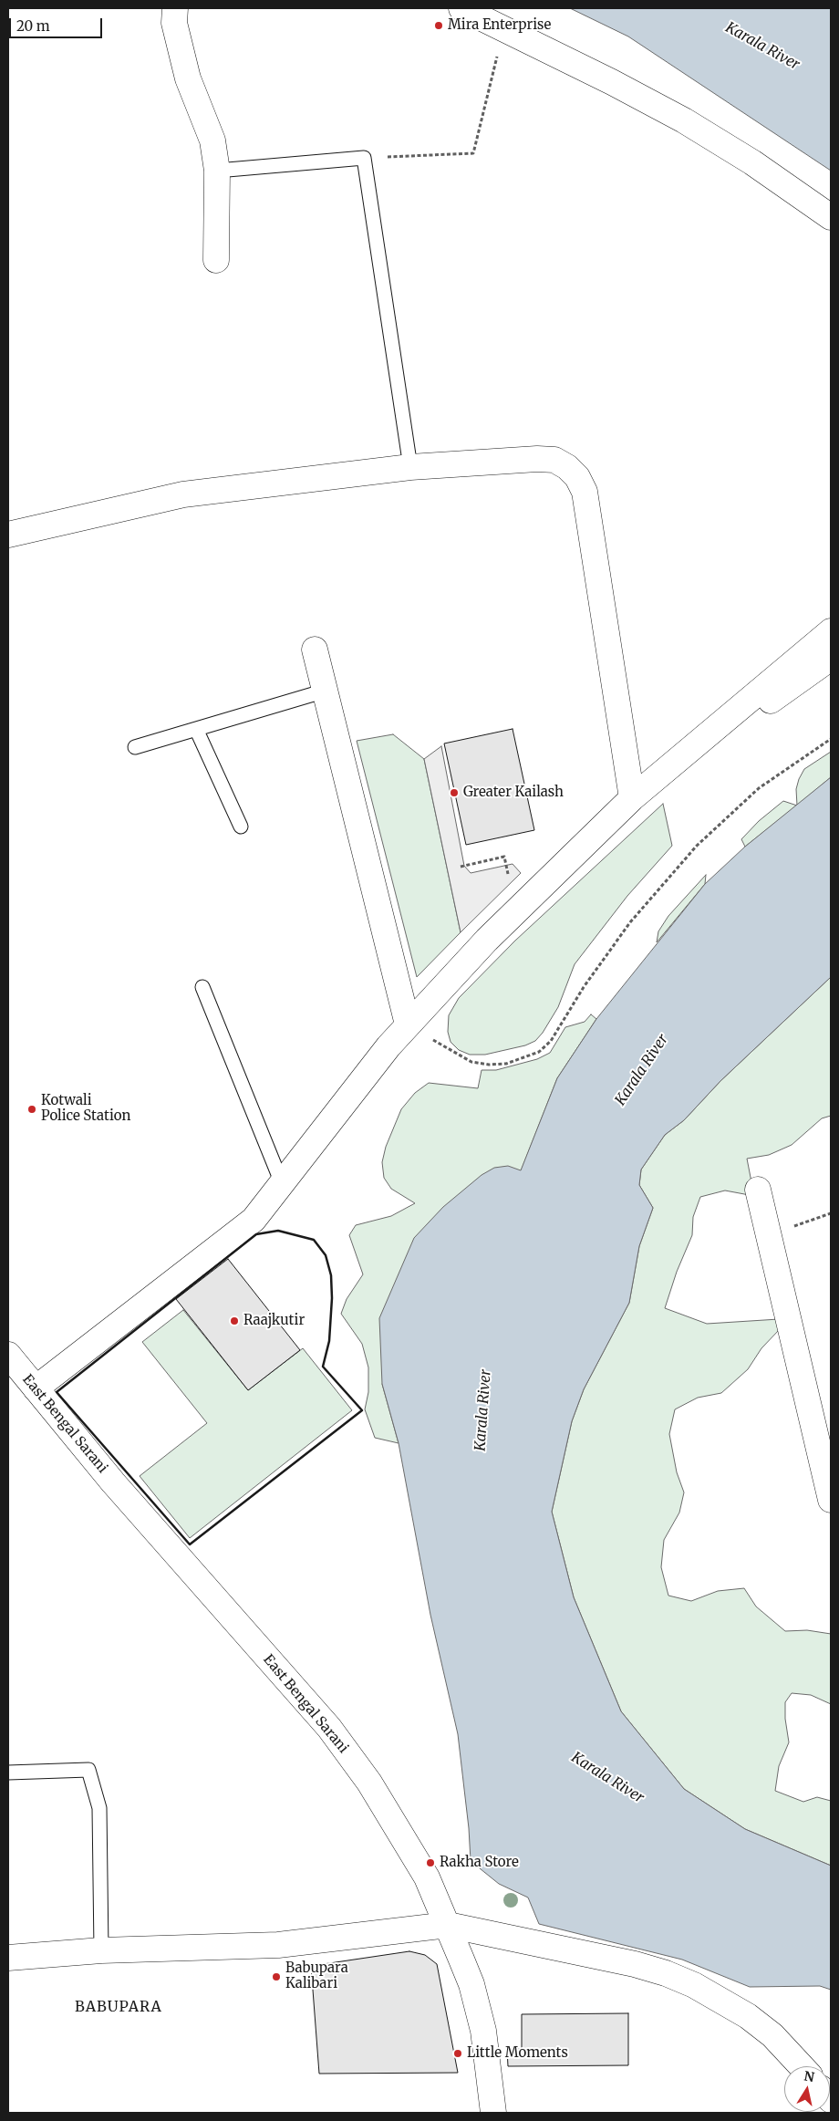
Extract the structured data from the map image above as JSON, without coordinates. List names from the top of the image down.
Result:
{
  "streets": {
    "street": ["East Bengal Sarani"]
  },
  "districts": ["BABUPARA"],
  "water": ["Karala River"],
  "places": [
    "Mira Enterprise",
    "Greater Kailash",
    "Kotwali Police Station",
    "Raajkutir",
    "Rakha Store",
    "Babupara Kalibari",
    "Little Moments"
  ],
  "scale_bar": "20 m",
  "north": "top"
}
